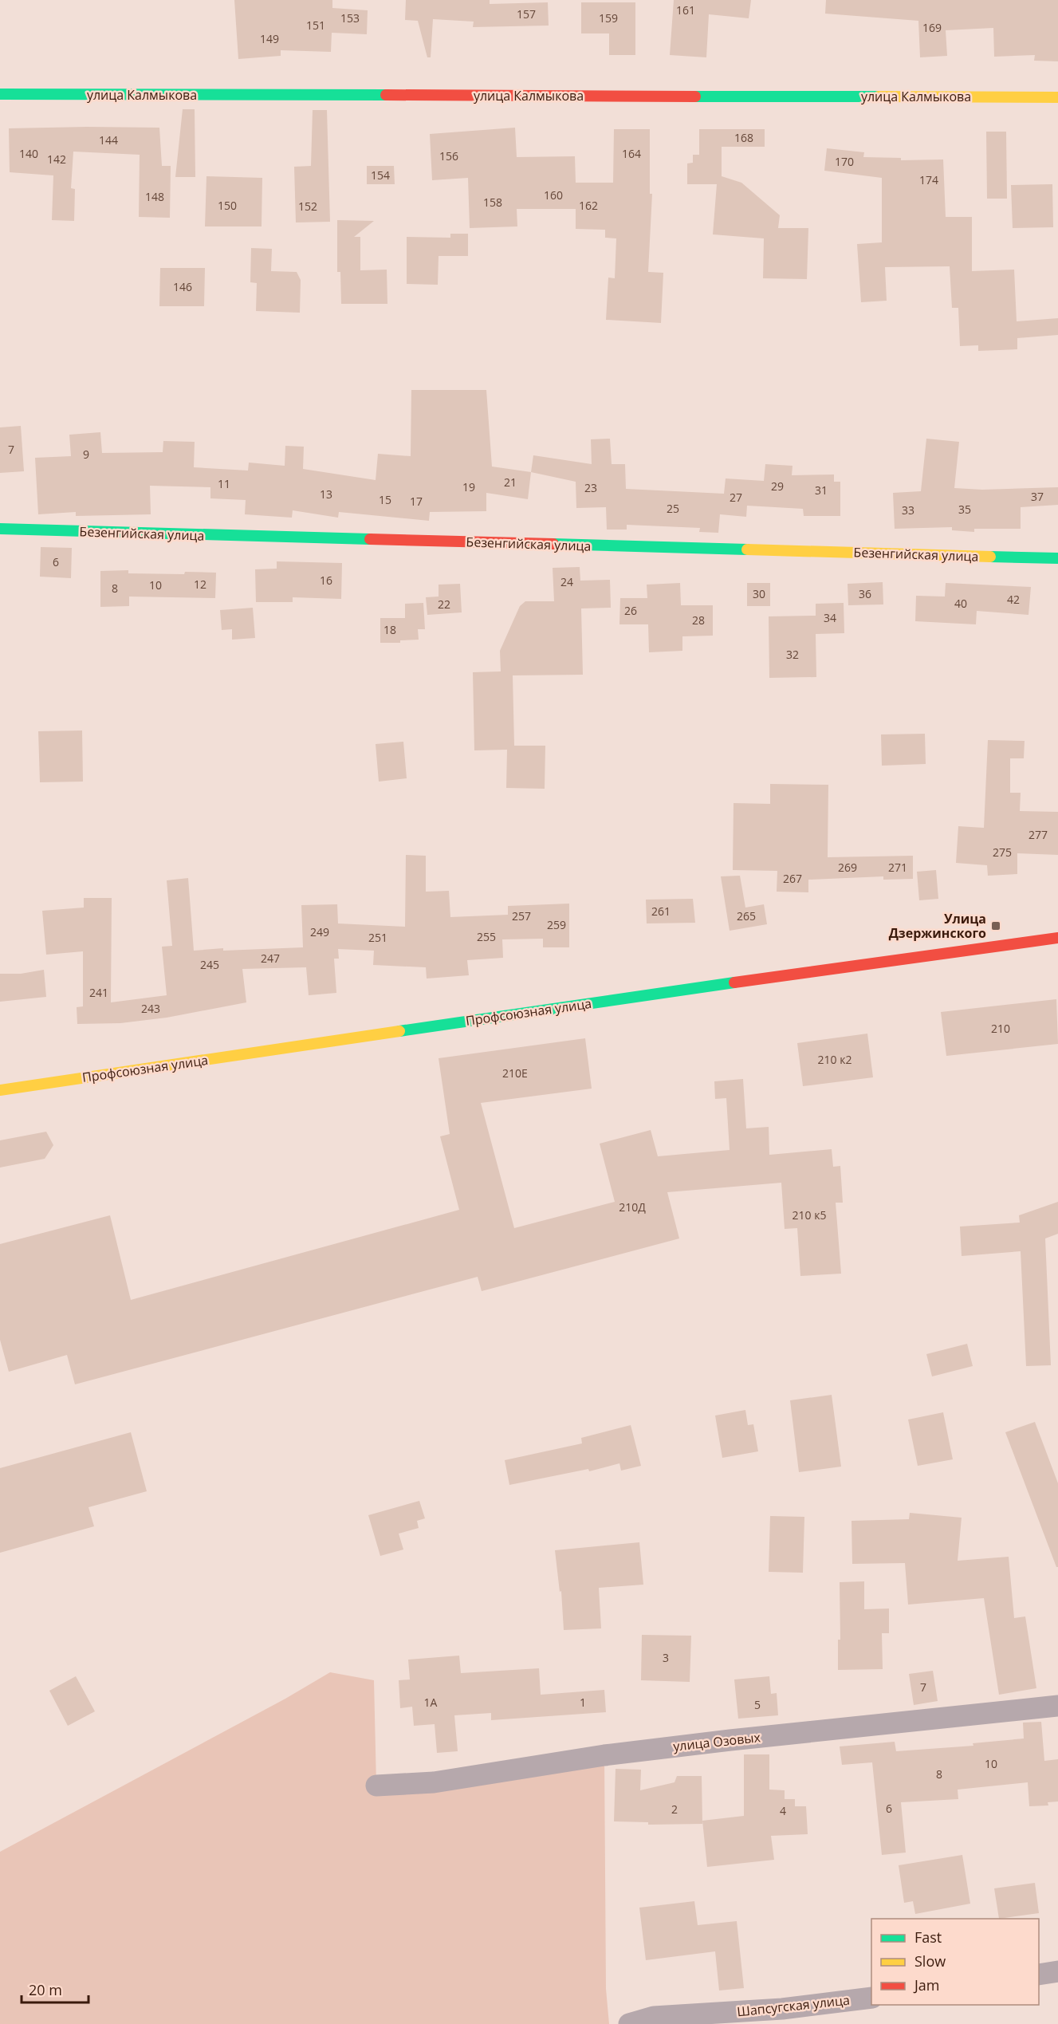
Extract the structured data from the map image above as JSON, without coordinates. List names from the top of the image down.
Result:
{
  "streets": {
    "street": [
      "улица Калмыкова",
      "Безенгийская улица",
      "Профсоюзная улица",
      "улица Озовых",
      "Шапсугская улица"
    ]
  },
  "places": {
    "transit": ["Улица Дзержинского"]
  },
  "house_numbers": [
    "161",
    "157",
    "153",
    "159",
    "151",
    "169",
    "149",
    "168",
    "144",
    "140",
    "164",
    "156",
    "142",
    "170",
    "154",
    "174",
    "160",
    "148",
    "158",
    "150",
    "162",
    "152",
    "146",
    "7",
    "9",
    "21",
    "11",
    "29",
    "19",
    "23",
    "31",
    "13",
    "37",
    "27",
    "15",
    "17",
    "25",
    "35",
    "33",
    "6",
    "16",
    "24",
    "12",
    "10",
    "8",
    "30",
    "36",
    "42",
    "40",
    "22",
    "26",
    "34",
    "28",
    "18",
    "32",
    "277",
    "275",
    "269",
    "271",
    "267",
    "261",
    "257",
    "265",
    "259",
    "249",
    "255",
    "251",
    "247",
    "245",
    "241",
    "243",
    "210",
    "210 к2",
    "210Е",
    "210Д",
    "210 к5",
    "3",
    "7",
    "1А",
    "1",
    "5",
    "10",
    "8",
    "6",
    "2",
    "4"
  ],
  "legend": ["Fast", "Slow", "Jam"],
  "scale_bar": "20 m"
}
